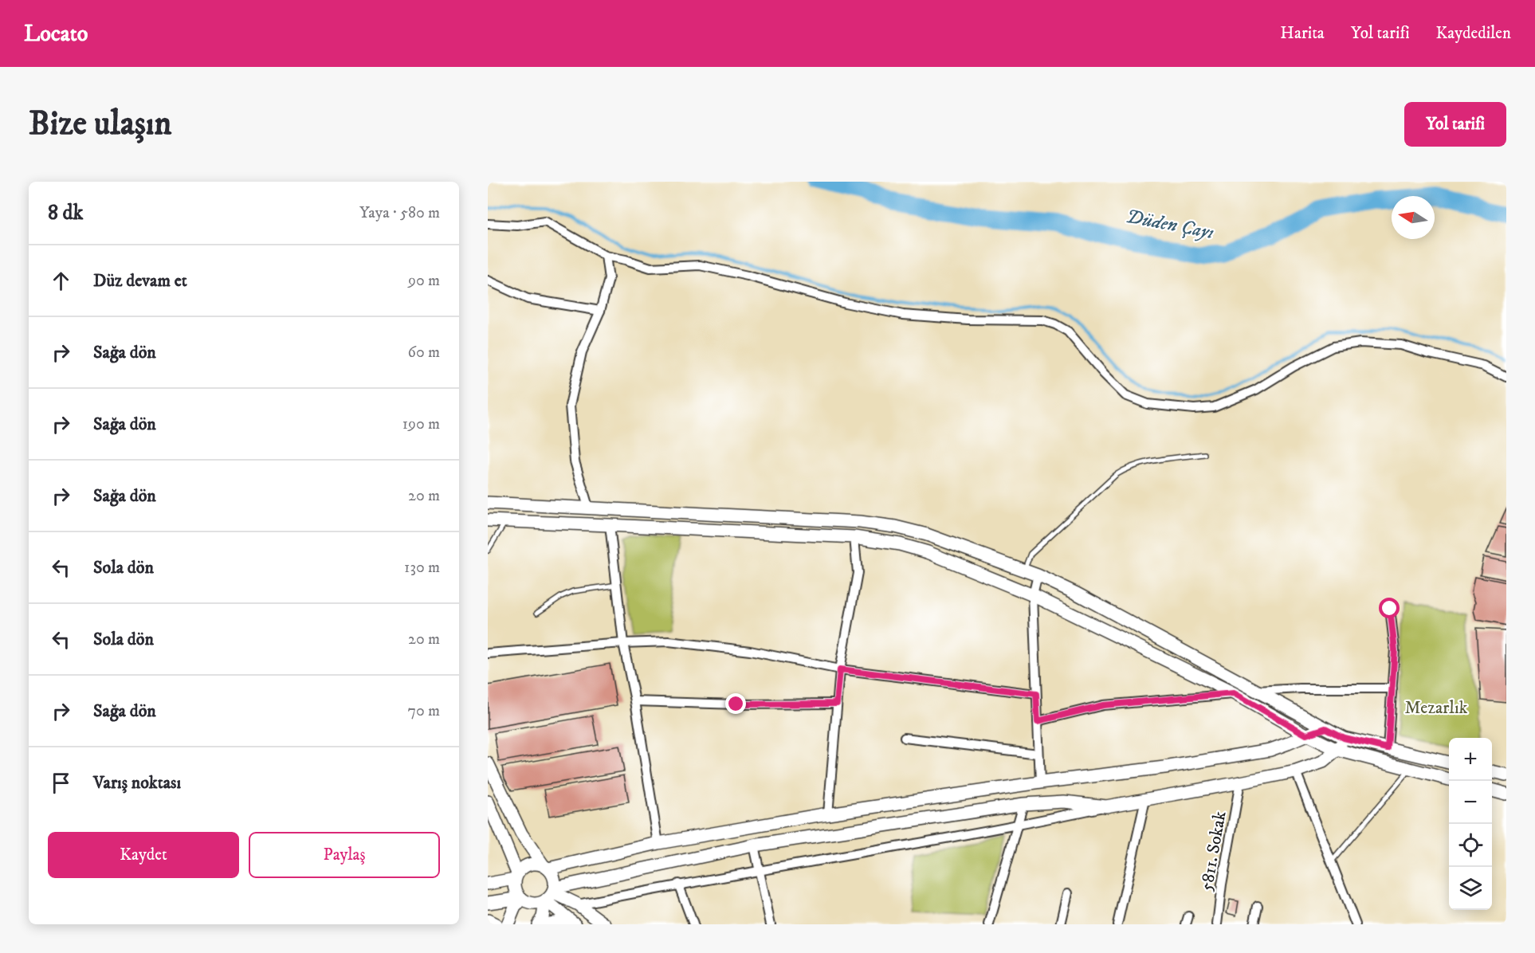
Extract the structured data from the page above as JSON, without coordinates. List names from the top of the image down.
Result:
{
  "streets": {
    "street": ["5811. Sokak"]
  },
  "water": ["Düden Çayı"],
  "parks": ["Mezarlık"],
  "north": "left",
  "page": {
    "header": "Locato",
    "nav": ["Harita", "Yol tarifi", "Kaydedilen"],
    "buttons": [
      "Yol tarifi",
      ["Kaydet", "Paylaş"]
    ],
    "title": "Bize ulaşın",
    "heading": ["8 dk", "Yaya · 580 m"],
    "list": [
      ["Düz devam et", "90 m"],
      ["Sağa dön", "60 m"],
      ["Sağa dön", "190 m"],
      ["Sağa dön", "20 m"],
      ["Sola dön", "130 m"],
      ["Sola dön", "20 m"],
      ["Sağa dön", "70 m"],
      "Varış noktası"
    ],
    "map_buttons": ["+", "−"]
  }
}
